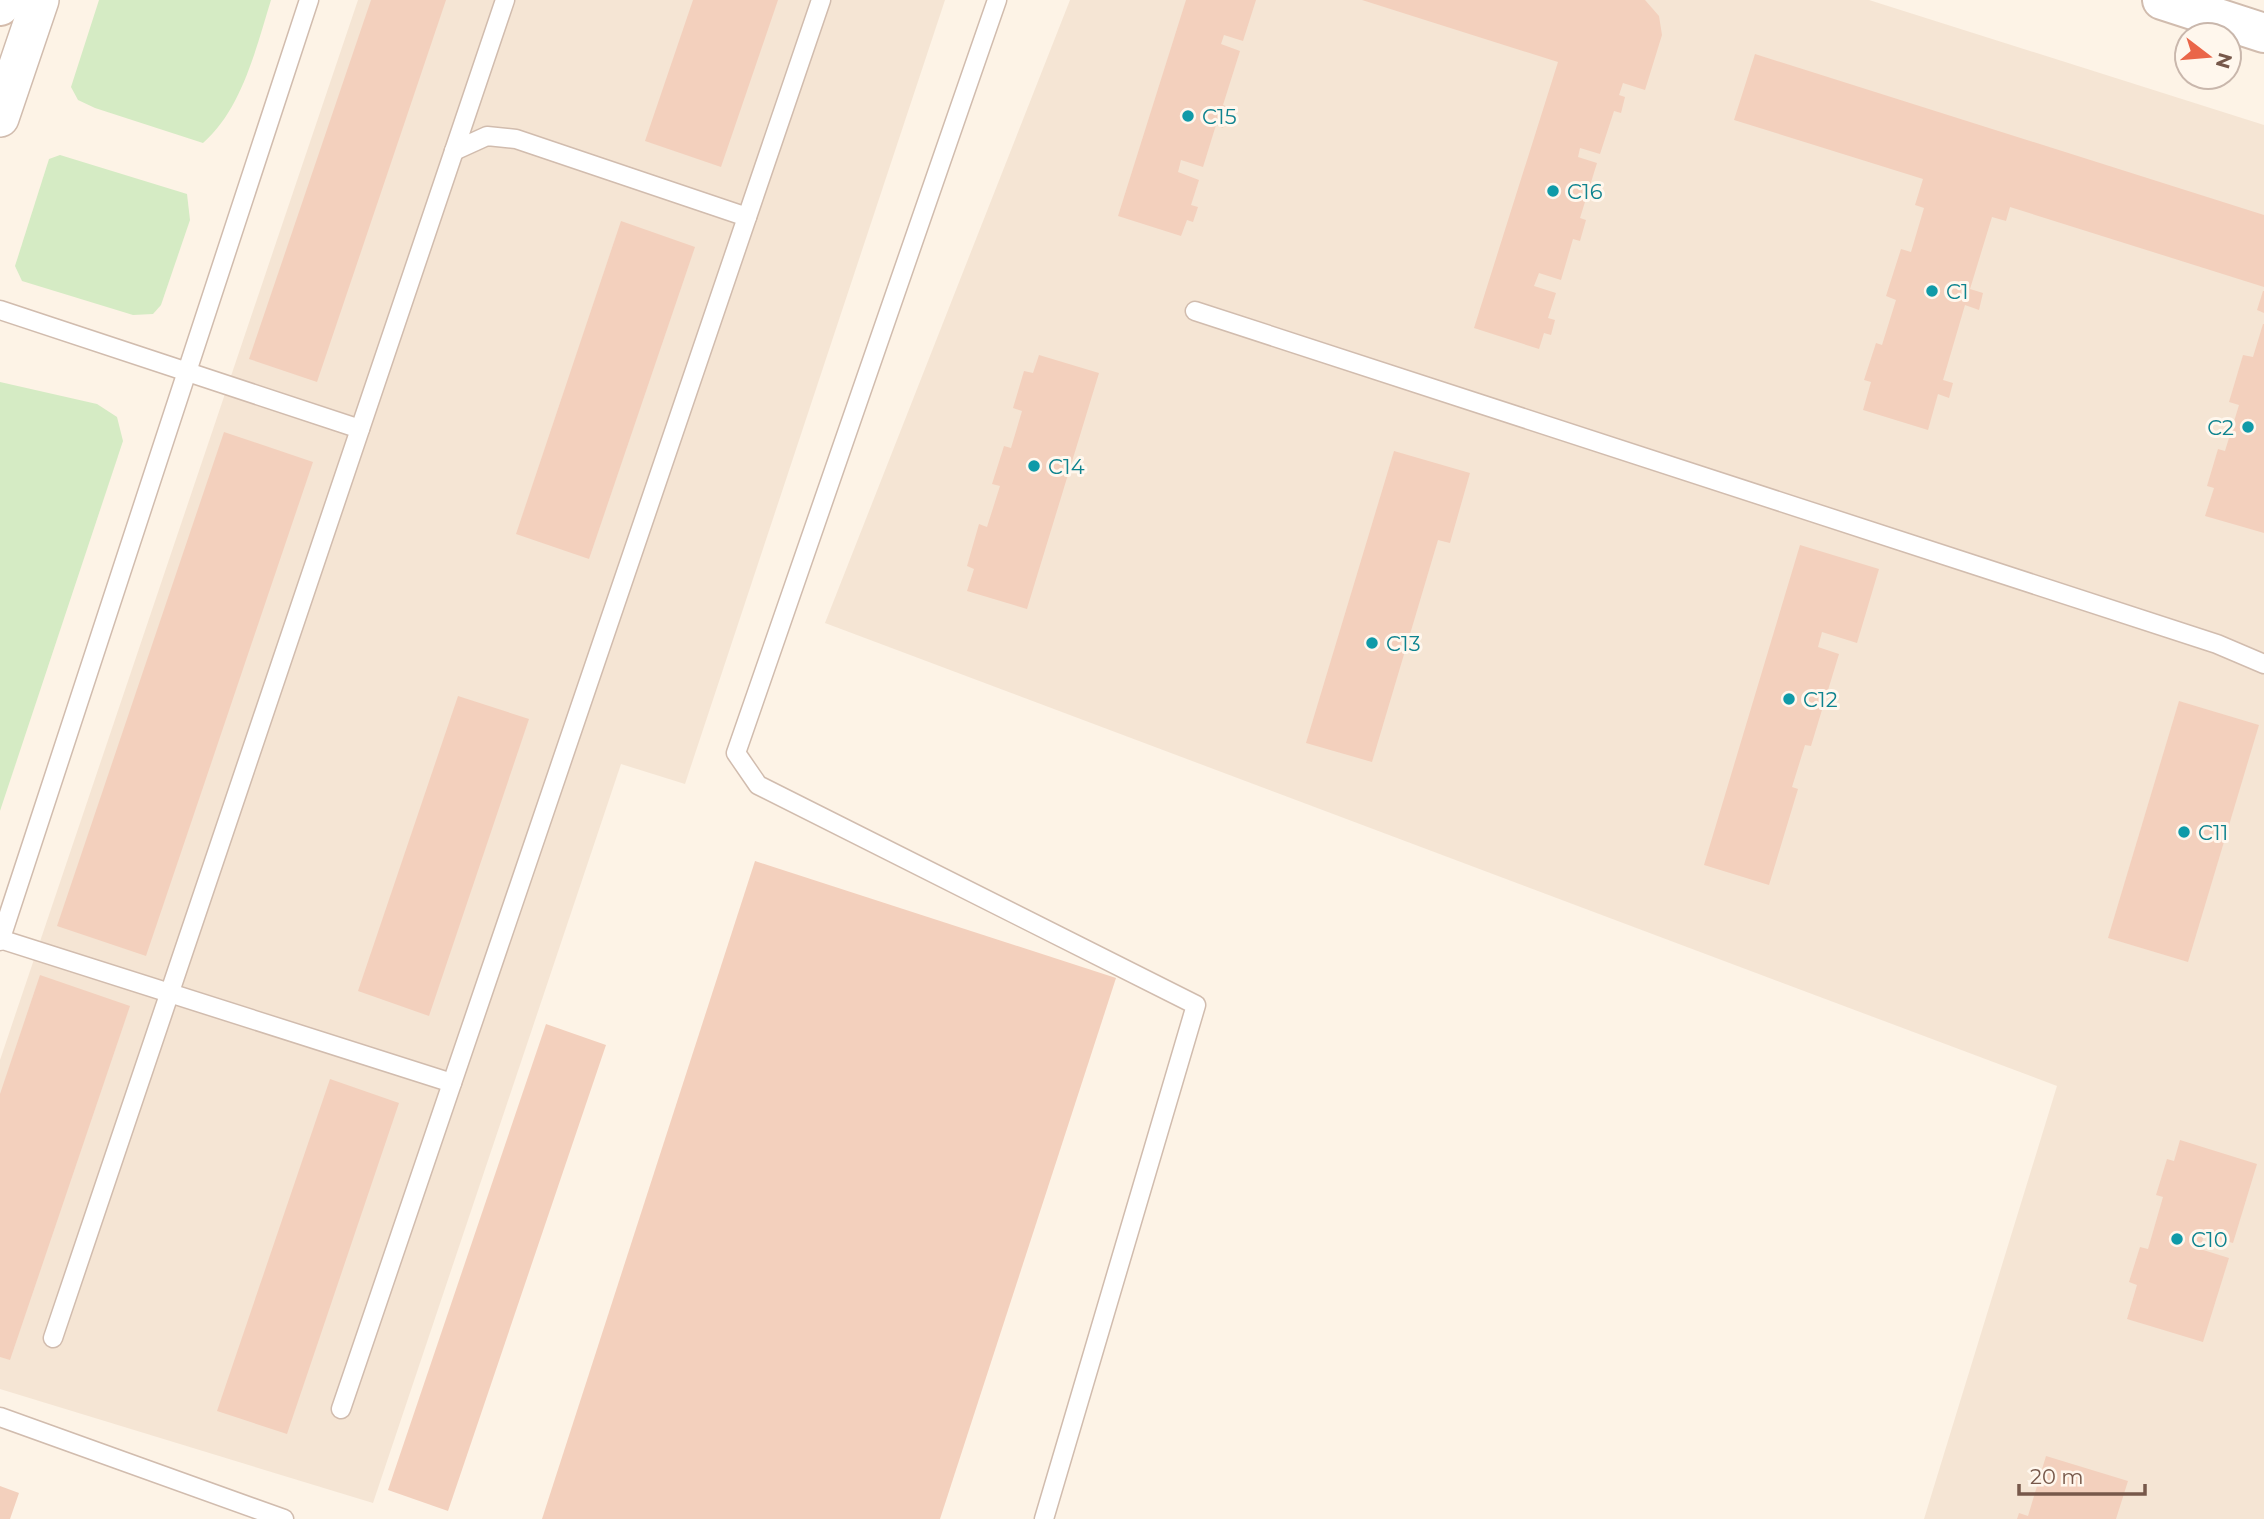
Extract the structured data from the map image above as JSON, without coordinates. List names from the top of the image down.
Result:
{
  "places": [
    "C15",
    "C16",
    "C1",
    "C2",
    "C14",
    "C13",
    "C12",
    "C11",
    "C10"
  ],
  "scale_bar": "20 m",
  "north": "right"
}
